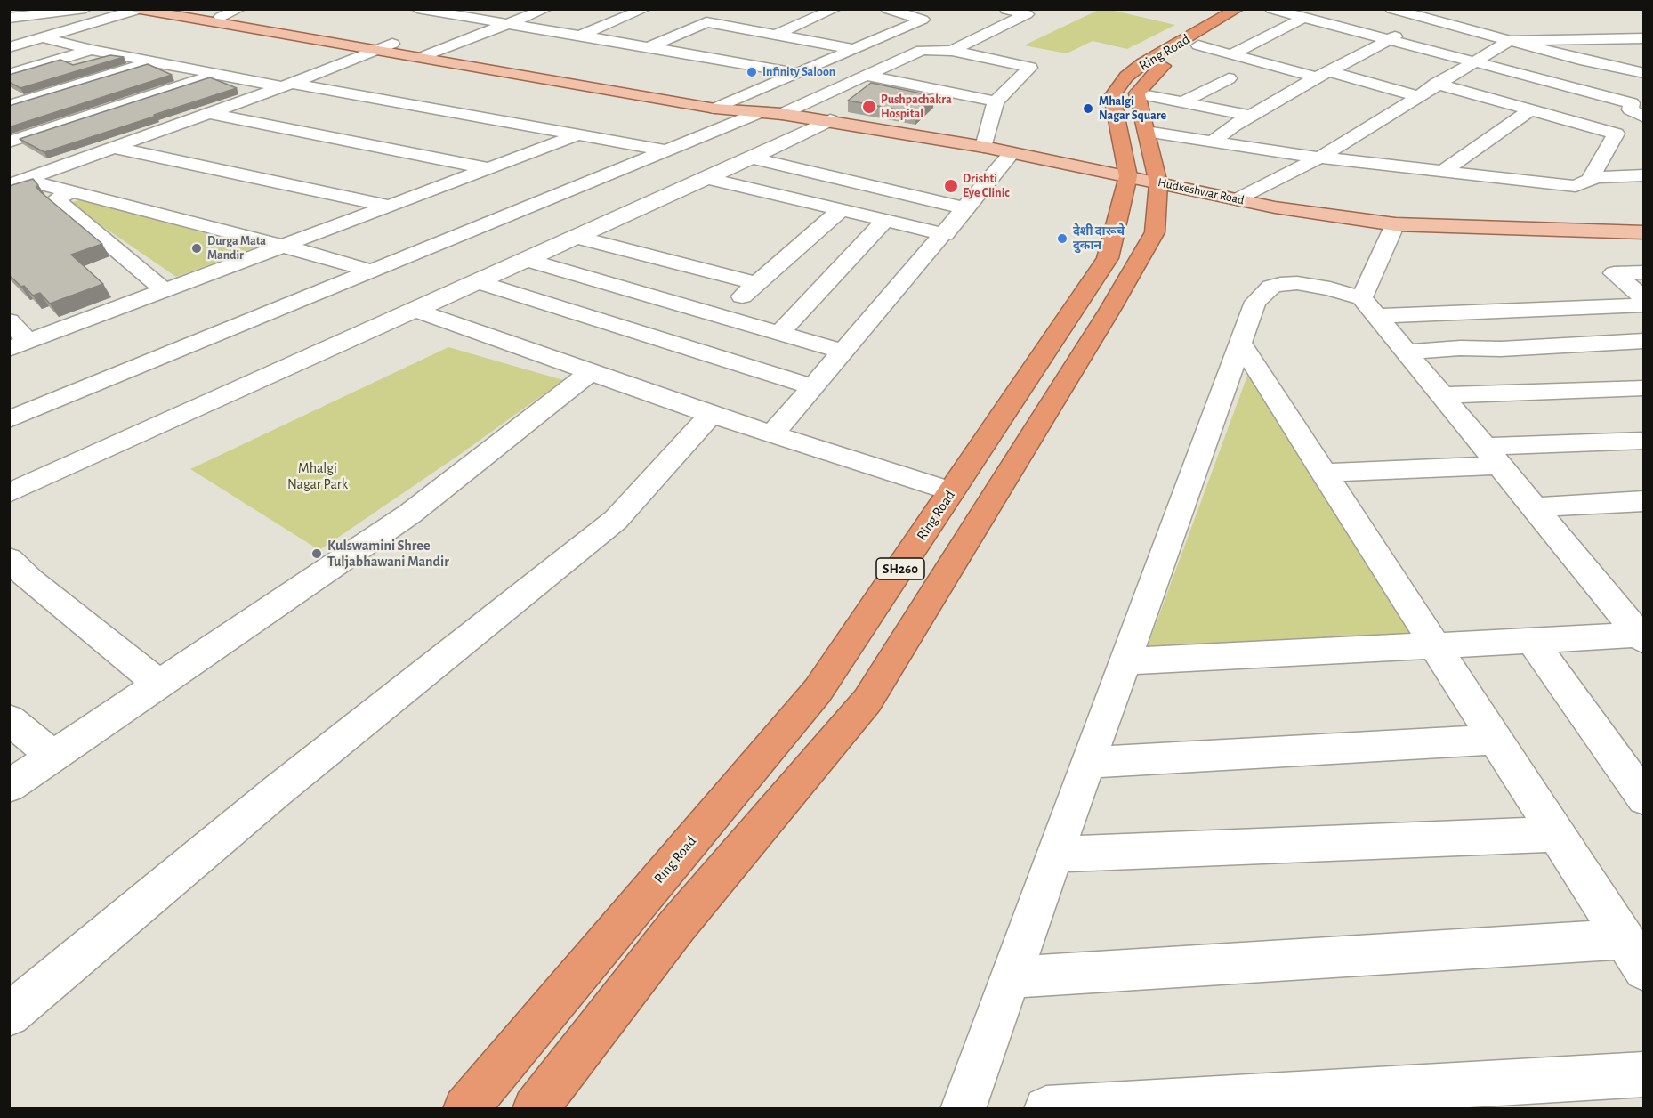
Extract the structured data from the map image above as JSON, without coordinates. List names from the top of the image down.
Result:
{
  "streets": {
    "highway": ["Ring Road", "SH260"],
    "main road": ["Hudkeshwar Road"]
  },
  "crossings": [
    ["Ring Road", "Hudkeshwar Road"]
  ],
  "parks": ["Mhalgi Nagar Park"],
  "places": [
    "Infinity Saloon",
    "Pushpachakra Hospital",
    "Mhalgi Nagar Square",
    "Drishti Eye Clinic",
    "देशी दारूचे दुकान",
    "Durga Mata Mandir",
    "Kulswamini Shree Tuljabhawani Mandir"
  ]
}
